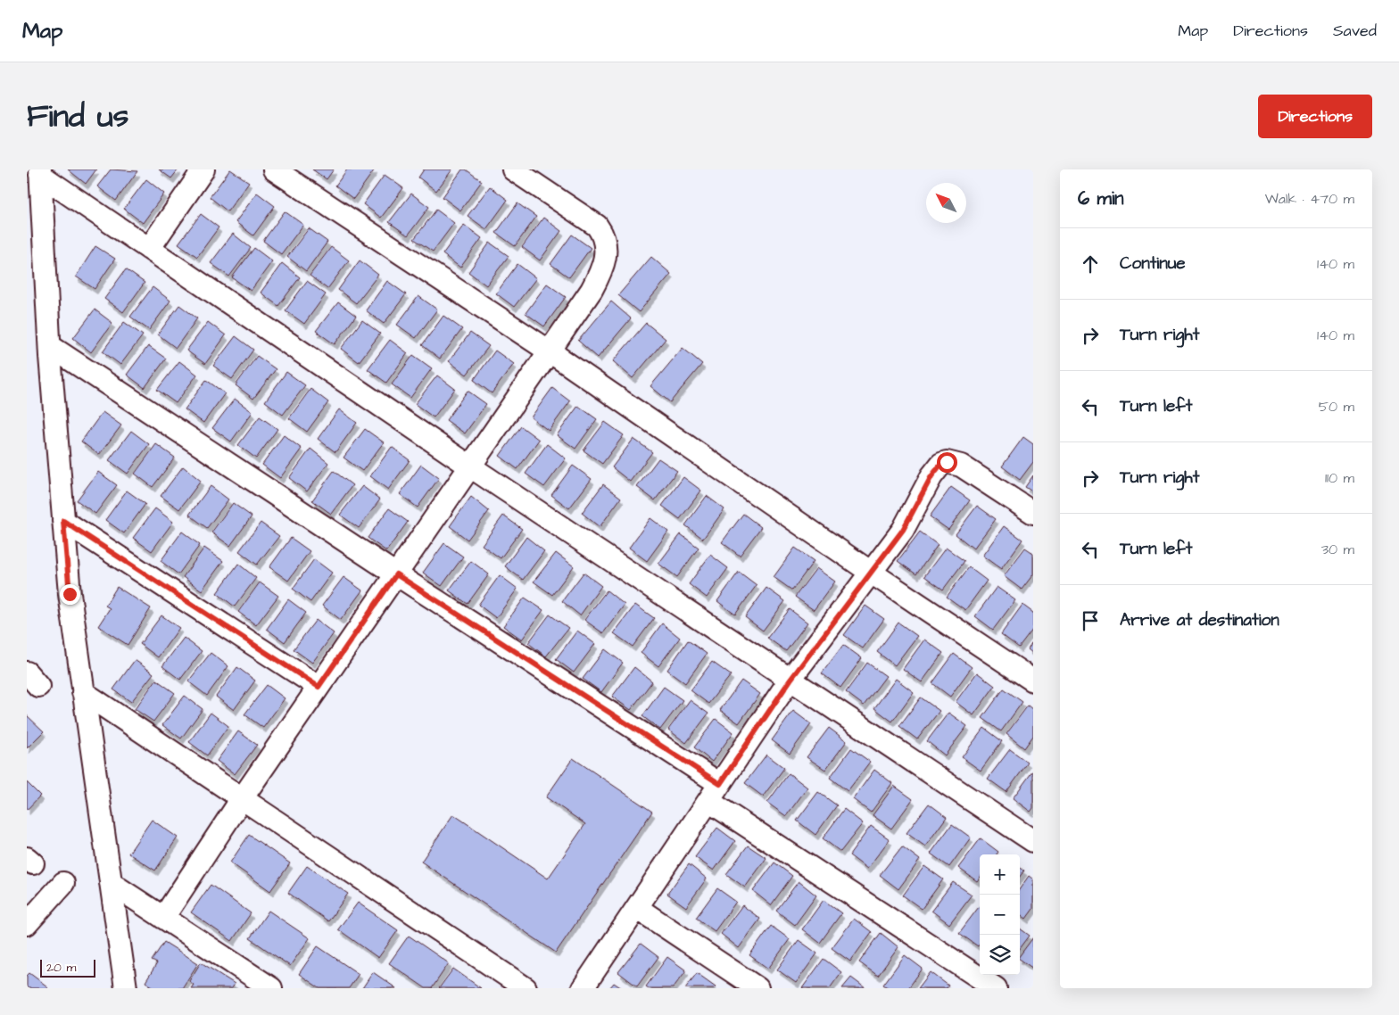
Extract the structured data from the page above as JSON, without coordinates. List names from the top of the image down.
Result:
{
  "scale_bar": "20 m",
  "north": "top left",
  "page": {
    "header": "Map",
    "nav": ["Map", "Directions", "Saved"],
    "title": "Find us",
    "buttons": "Directions",
    "heading": ["6 min", "Walk · 470 m"],
    "list": [
      ["Continue", "140 m"],
      ["Turn right", "140 m"],
      ["Turn left", "50 m"],
      ["Turn right", "110 m"],
      ["Turn left", "30 m"],
      "Arrive at destination"
    ],
    "map_buttons": ["+", "−"],
    "scale": "20 m"
  }
}
